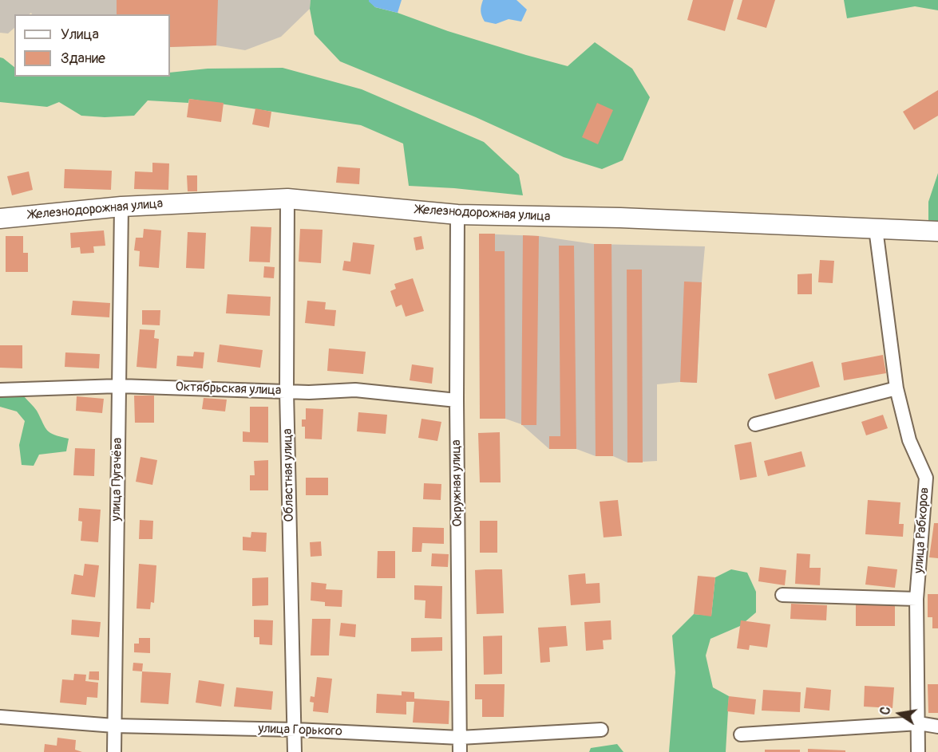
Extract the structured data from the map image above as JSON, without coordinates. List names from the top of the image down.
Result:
{
  "streets": {
    "street": [
      "Железнодорожная улица",
      "Октябрьская улица",
      "Областная улица",
      "улица Пугачёва",
      "Окружная улица",
      "улица Рабкоров",
      "улица Горького"
    ]
  },
  "crossings": [
    ["Железнодорожная улица", "Областная улица"],
    ["Железнодорожная улица", "улица Пугачёва"],
    ["Железнодорожная улица", "Окружная улица"],
    ["Железнодорожная улица", "улица Рабкоров"],
    ["Октябрьская улица", "Областная улица"],
    ["Октябрьская улица", "улица Пугачёва"],
    ["Октябрьская улица", "Окружная улица"],
    ["Областная улица", "улица Горького"],
    ["улица Пугачёва", "улица Горького"],
    ["Окружная улица", "улица Горького"]
  ],
  "legend": ["Улица", "Здание"],
  "north": "left"
}
